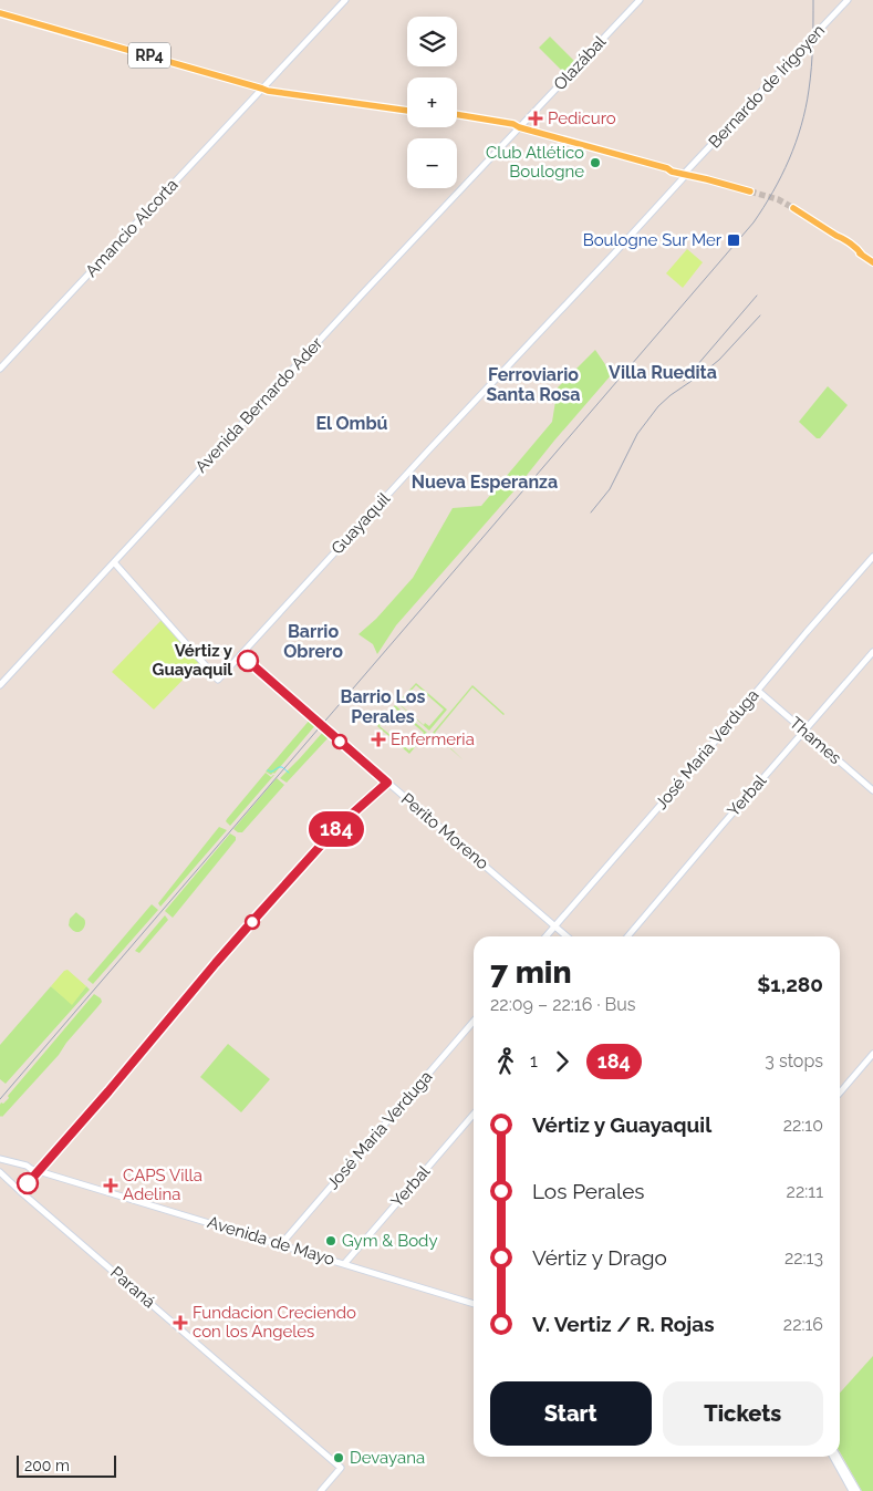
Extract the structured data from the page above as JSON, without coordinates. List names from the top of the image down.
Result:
{
  "streets": {
    "main road": ["RP4"],
    "street": [
      "Olazábal",
      "Bernardo de Irigoyen",
      "Amancio Alcorta",
      "Avenida Bernardo Ader",
      "Guayaquil",
      "Thames",
      "José Maria Verduga",
      "Yerbal",
      "Perito Moreno",
      "Avenida de Mayo",
      "Paraná"
    ]
  },
  "crossings": [
    ["RP4", "Amancio Alcorta"],
    ["Olazábal", "Avenida Bernardo Ader"],
    ["Bernardo de Irigoyen", "Guayaquil"],
    ["Avenida Bernardo Ader", "Guayaquil"],
    ["Guayaquil", "Perito Moreno"],
    ["Thames", "José Maria Verduga"],
    ["Thames", "Yerbal"],
    ["José Maria Verduga", "Perito Moreno"],
    ["José Maria Verduga", "Avenida de Mayo"],
    ["Yerbal", "Avenida de Mayo"]
  ],
  "districts": [
    "Villa Ruedita",
    "Ferroviario Santa Rosa",
    "El Ombú",
    "Nueva Esperanza",
    "Barrio Obrero",
    "Barrio Los Perales"
  ],
  "places": {
    "health": [
      "Pedicuro",
      "Enfermeria",
      "CAPS Villa Adelina",
      "Fundacion Creciendo con los Angeles"
    ],
    "other": [
      "Club Atlético Boulogne",
      "Vértiz y Guayaquil",
      "Gym & Body",
      "Devayana"
    ],
    "transit": ["Boulogne Sur Mer"]
  },
  "lines": ["bus line 184"],
  "scale_bar": "200 m",
  "page": {
    "on_map": "184",
    "map_buttons": ["+", "−"],
    "heading": ["7 min", "22:09 – 22:16 · Bus", "$1,280"],
    "legs": ["1", "184", "3 stops"],
    "list": [
      {
        "name": "Vértiz y Guayaquil",
        "value": "22:10"
      },
      {
        "name": "Los Perales",
        "value": "22:11"
      },
      {
        "name": "Vértiz y Drago",
        "value": "22:13"
      },
      {
        "name": "V. Vertiz / R. Rojas",
        "value": "22:16"
      }
    ],
    "buttons": ["Start", "Tickets"],
    "scale": "200 m"
  }
}
